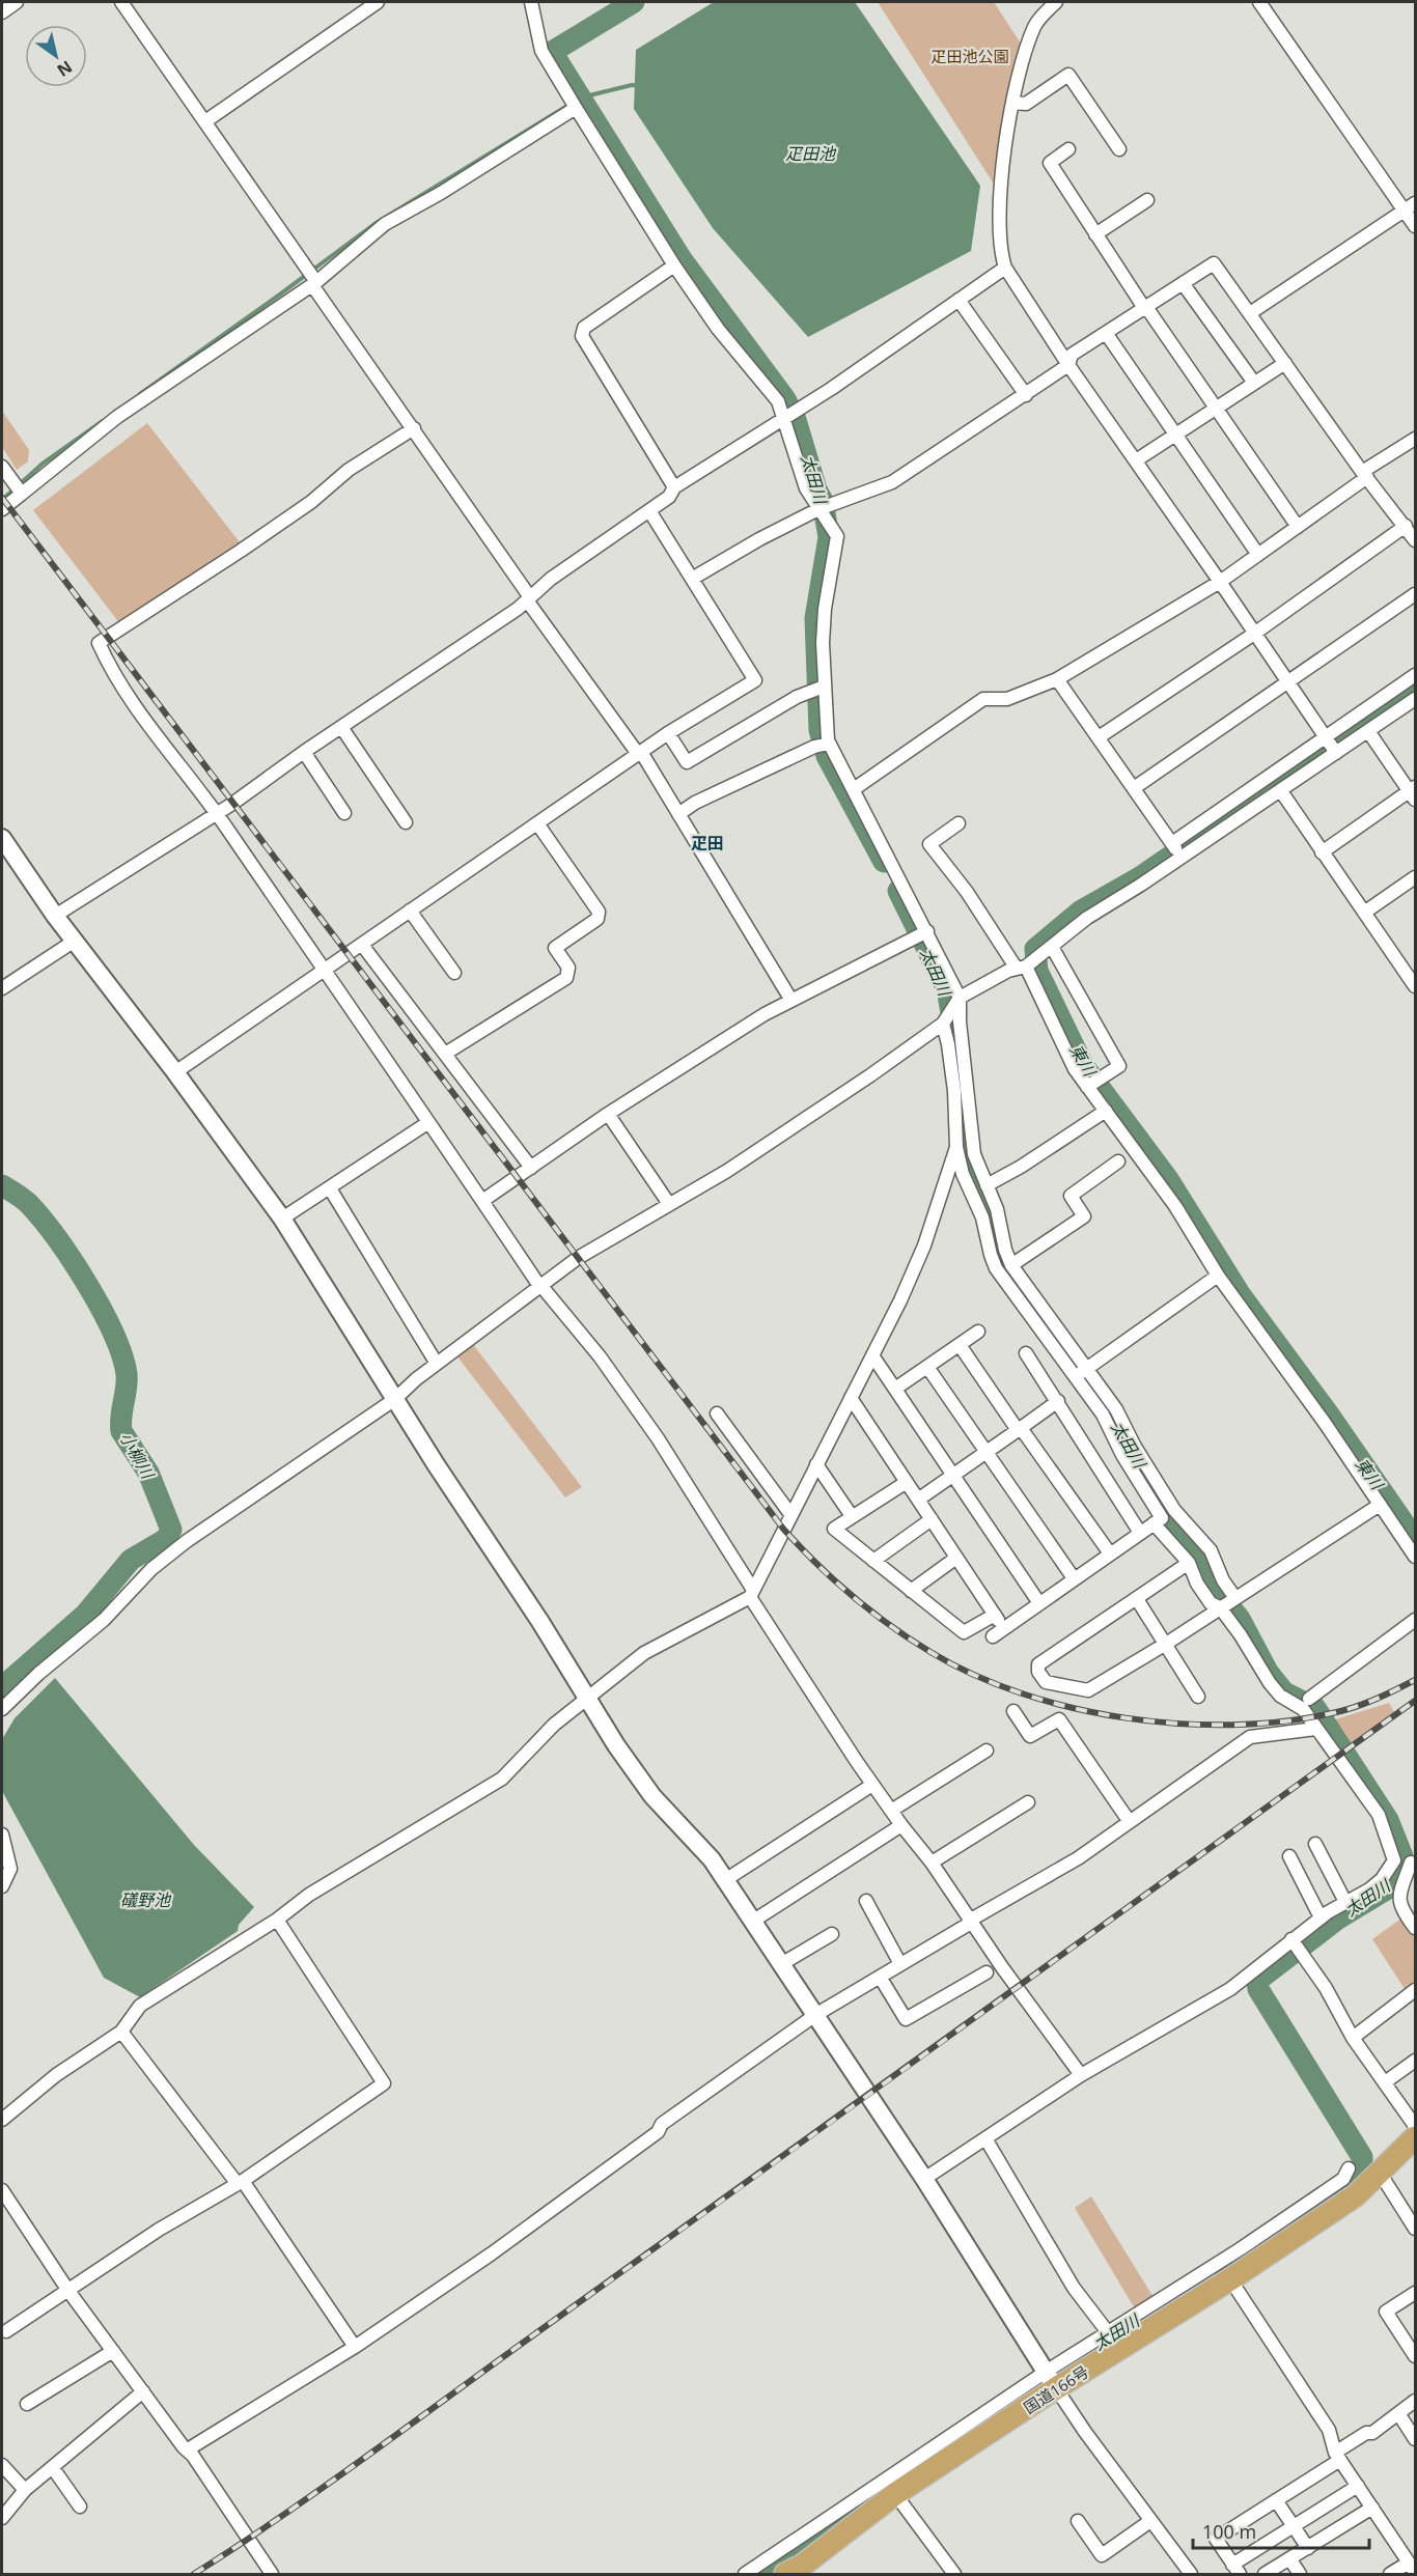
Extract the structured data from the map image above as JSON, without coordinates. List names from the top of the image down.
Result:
{
  "streets": {
    "highway": ["国道166号"]
  },
  "districts": ["疋田"],
  "water": [
    "疋田池",
    "太田川",
    "東川",
    "小柳川",
    "礒野池"
  ],
  "parks": ["疋田池公園"],
  "scale_bar": "100 m",
  "north": "bottom right"
}
